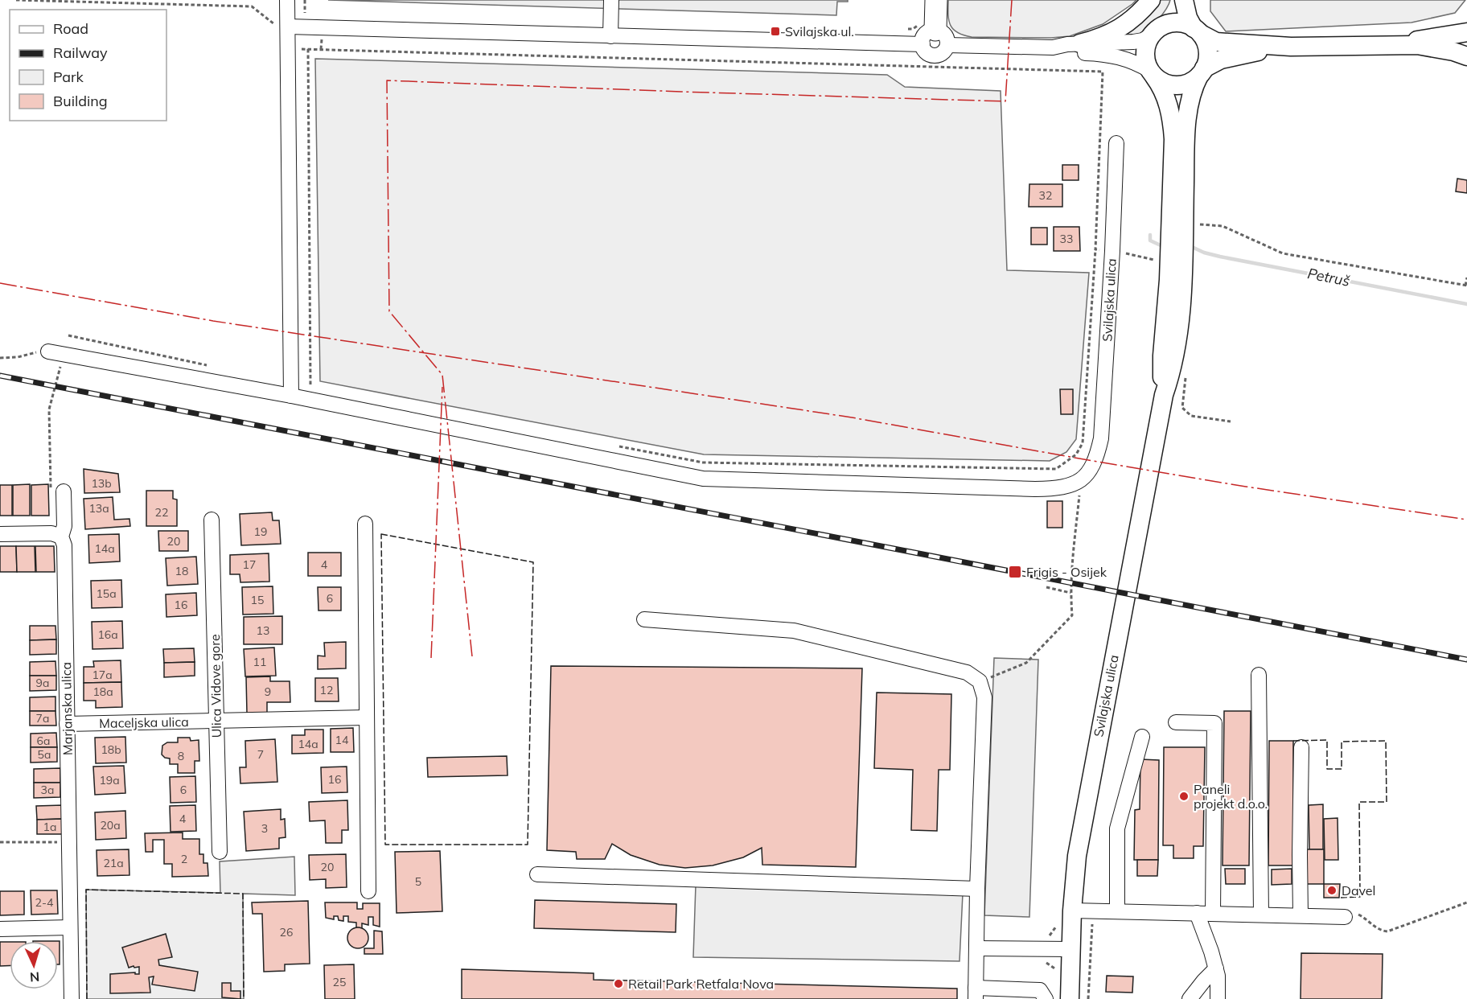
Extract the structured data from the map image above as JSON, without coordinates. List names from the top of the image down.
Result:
{
  "streets": {
    "main road": ["Svilajska ulica"],
    "street": ["Ulica Vidove gore", "Marjanska ulica", "Maceljska ulica"]
  },
  "crossings": [
    ["Ulica Vidove gore", "Maceljska ulica"],
    ["Marjanska ulica", "Maceljska ulica"]
  ],
  "water": ["Petruš"],
  "places": {
    "transit": ["Svilajska ul.", "Frigis - Osijek"],
    "other": ["Paneli projekt d.o.o.", "Davel", "Retail Park Retfala Nova"]
  },
  "house_numbers": [
    "32",
    "33",
    "13b",
    "13a",
    "22",
    "19",
    "20",
    "14a",
    "17",
    "4",
    "18",
    "15a",
    "6",
    "15",
    "16",
    "13",
    "16a",
    "11",
    "17a",
    "9a",
    "12",
    "18a",
    "9",
    "7a",
    "14",
    "6a",
    "14a",
    "18b",
    "5a",
    "7",
    "8",
    "16",
    "19a",
    "3a",
    "6",
    "4",
    "20a",
    "1a",
    "3",
    "2",
    "21a",
    "20",
    "5",
    "2-4",
    "26",
    "25"
  ],
  "legend": [
    "Road",
    "Railway",
    "Park",
    "Building"
  ],
  "north": "bottom"
}
